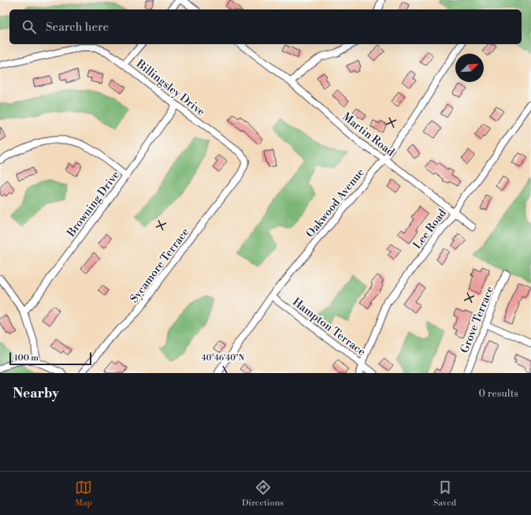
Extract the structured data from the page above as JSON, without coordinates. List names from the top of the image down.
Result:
{
  "streets": {
    "street": [
      "Billingsley Drive",
      "Martin Road",
      "Oakwood Avenue",
      "Browning Drive",
      "Lee Road",
      "Sycamore Terrace",
      "Grove Terrace",
      "Hampton Terrace"
    ]
  },
  "crossings": [
    ["Billingsley Drive", "Browning Drive"],
    ["Billingsley Drive", "Sycamore Terrace"],
    ["Martin Road", "Oakwood Avenue"],
    ["Martin Road", "Lee Road"],
    ["Oakwood Avenue", "Hampton Terrace"],
    ["Lee Road", "Hampton Terrace"]
  ],
  "scale_bar": "100 m",
  "north": "top right",
  "page": {
    "search": "Search here",
    "scale": "100 m",
    "heading": ["Nearby", "0 results"],
    "nav": ["Map", "Directions", "Saved"]
  },
  "coordinates": ["40°46'40\"N"]
}
